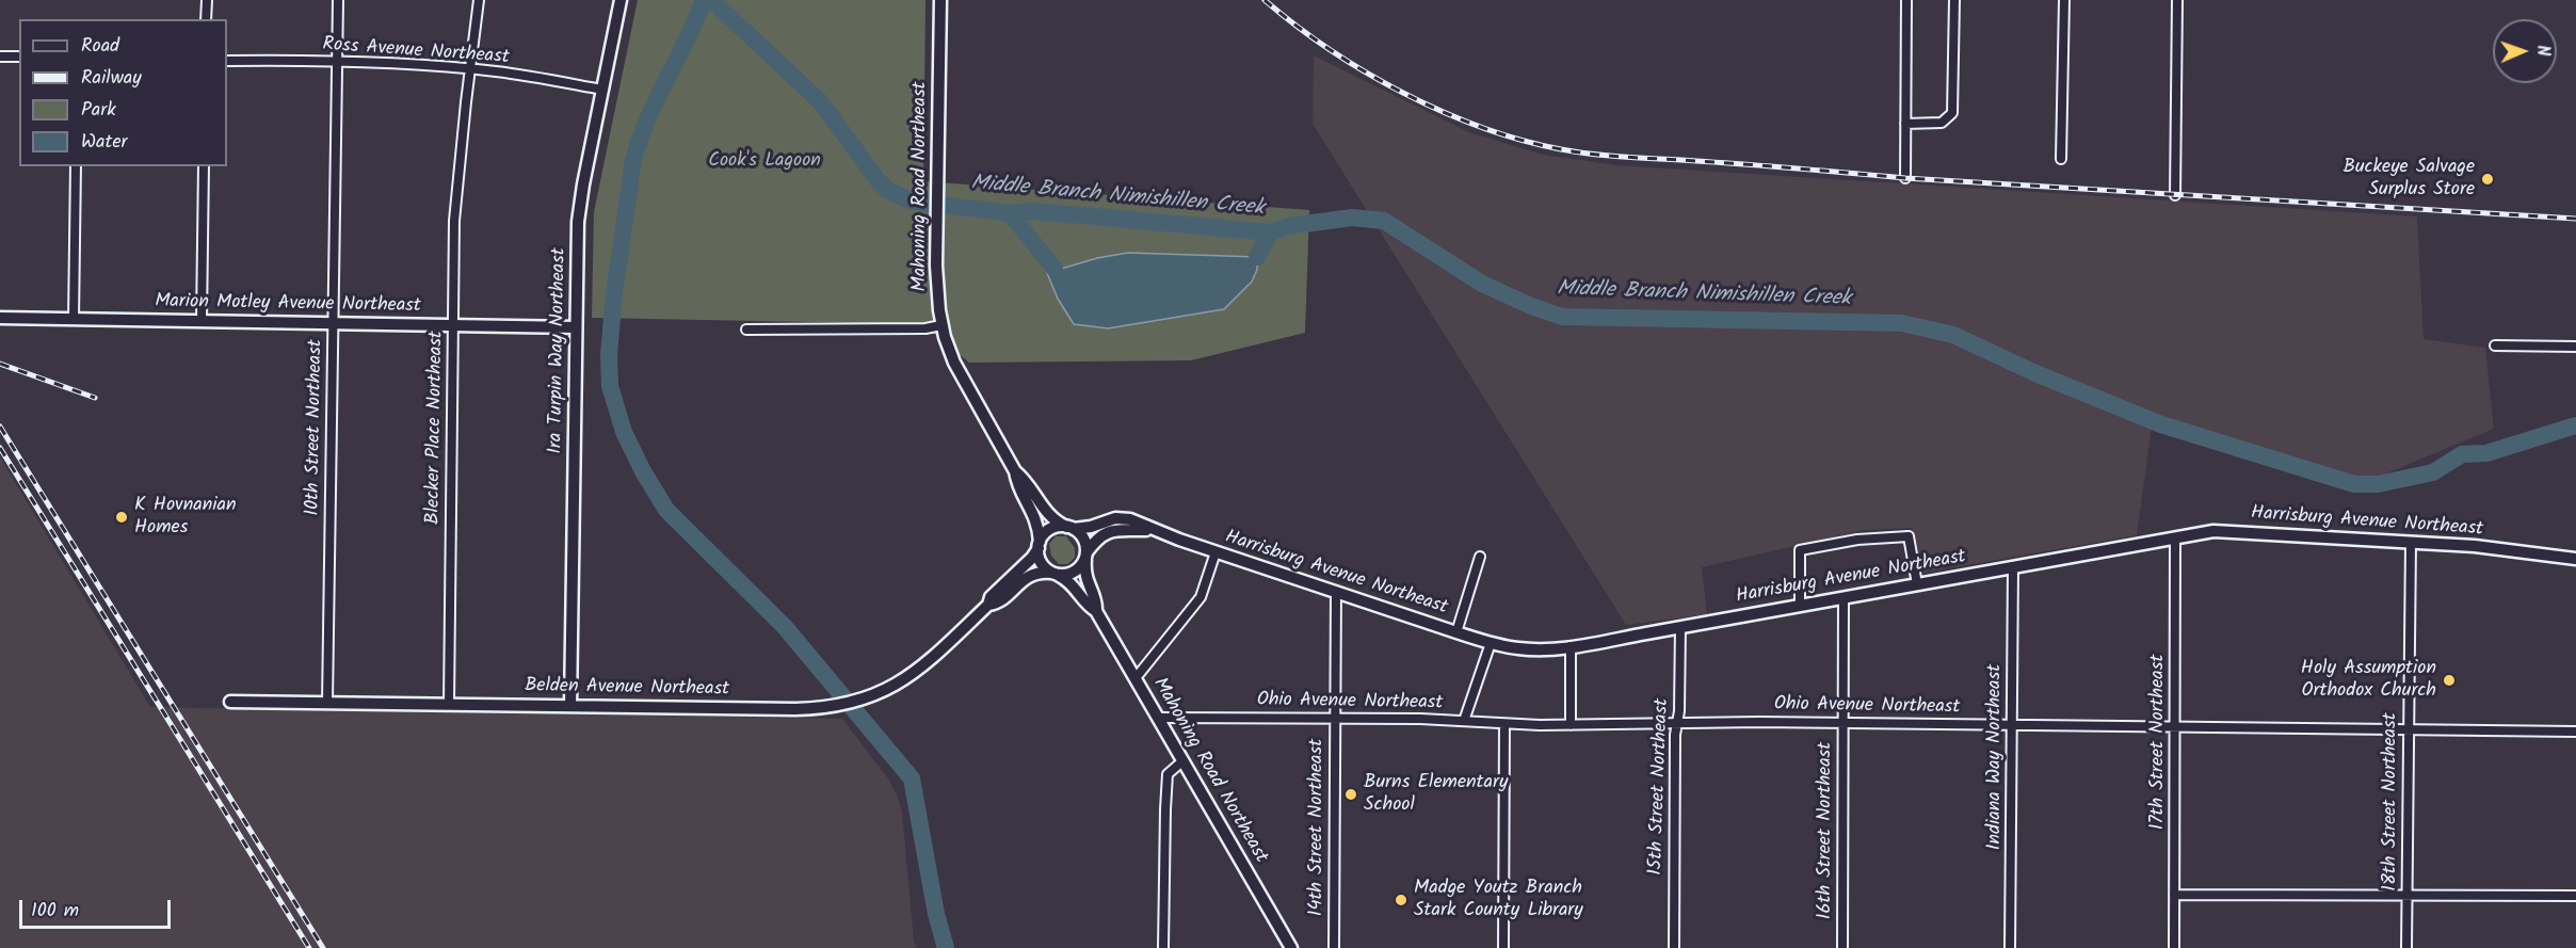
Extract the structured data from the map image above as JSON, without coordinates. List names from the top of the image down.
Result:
{
  "streets": {
    "street": [
      "Ross Avenue Northeast",
      "Mahoning Road Northeast",
      "Marion Motley Avenue Northeast",
      "Ira Turpin Way Northeast",
      "10th Street Northeast",
      "Blecker Place Northeast",
      "Harrisburg Avenue Northeast",
      "Belden Avenue Northeast",
      "Ohio Avenue Northeast",
      "17th Street Northeast",
      "Indiana Way Northeast",
      "15th Street Northeast",
      "18th Street Northeast",
      "14th Street Northeast",
      "16th Street Northeast"
    ]
  },
  "crossings": [
    ["Ross Avenue Northeast", "Ira Turpin Way Northeast"],
    ["Ross Avenue Northeast", "10th Street Northeast"],
    ["Ross Avenue Northeast", "Blecker Place Northeast"],
    ["Mahoning Road Northeast", "Harrisburg Avenue Northeast"],
    ["Mahoning Road Northeast", "Belden Avenue Northeast"],
    ["Mahoning Road Northeast", "Ohio Avenue Northeast"],
    ["Marion Motley Avenue Northeast", "Ira Turpin Way Northeast"],
    ["Marion Motley Avenue Northeast", "10th Street Northeast"],
    ["Marion Motley Avenue Northeast", "Blecker Place Northeast"],
    ["Ira Turpin Way Northeast", "Belden Avenue Northeast"],
    ["10th Street Northeast", "Belden Avenue Northeast"],
    ["Blecker Place Northeast", "Belden Avenue Northeast"],
    ["Harrisburg Avenue Northeast", "Belden Avenue Northeast"],
    ["Harrisburg Avenue Northeast", "17th Street Northeast"],
    ["Harrisburg Avenue Northeast", "Indiana Way Northeast"],
    ["Harrisburg Avenue Northeast", "15th Street Northeast"],
    ["Harrisburg Avenue Northeast", "18th Street Northeast"],
    ["Harrisburg Avenue Northeast", "14th Street Northeast"],
    ["Harrisburg Avenue Northeast", "16th Street Northeast"],
    ["Ohio Avenue Northeast", "17th Street Northeast"],
    ["Ohio Avenue Northeast", "Indiana Way Northeast"],
    ["Ohio Avenue Northeast", "15th Street Northeast"],
    ["Ohio Avenue Northeast", "18th Street Northeast"],
    ["Ohio Avenue Northeast", "14th Street Northeast"],
    ["Ohio Avenue Northeast", "16th Street Northeast"]
  ],
  "water": ["Middle Branch Nimishillen Creek"],
  "parks": ["Cook's Lagoon"],
  "places": [
    "Buckeye Salvage Surplus Store",
    "K Hovnanian Homes",
    "Holy Assumption Orthodox Church",
    "Burns Elementary School",
    "Madge Youtz Branch Stark County Library"
  ],
  "legend": [
    "Road",
    "Railway",
    "Park",
    "Water"
  ],
  "scale_bar": "100 m",
  "north": "right"
}
